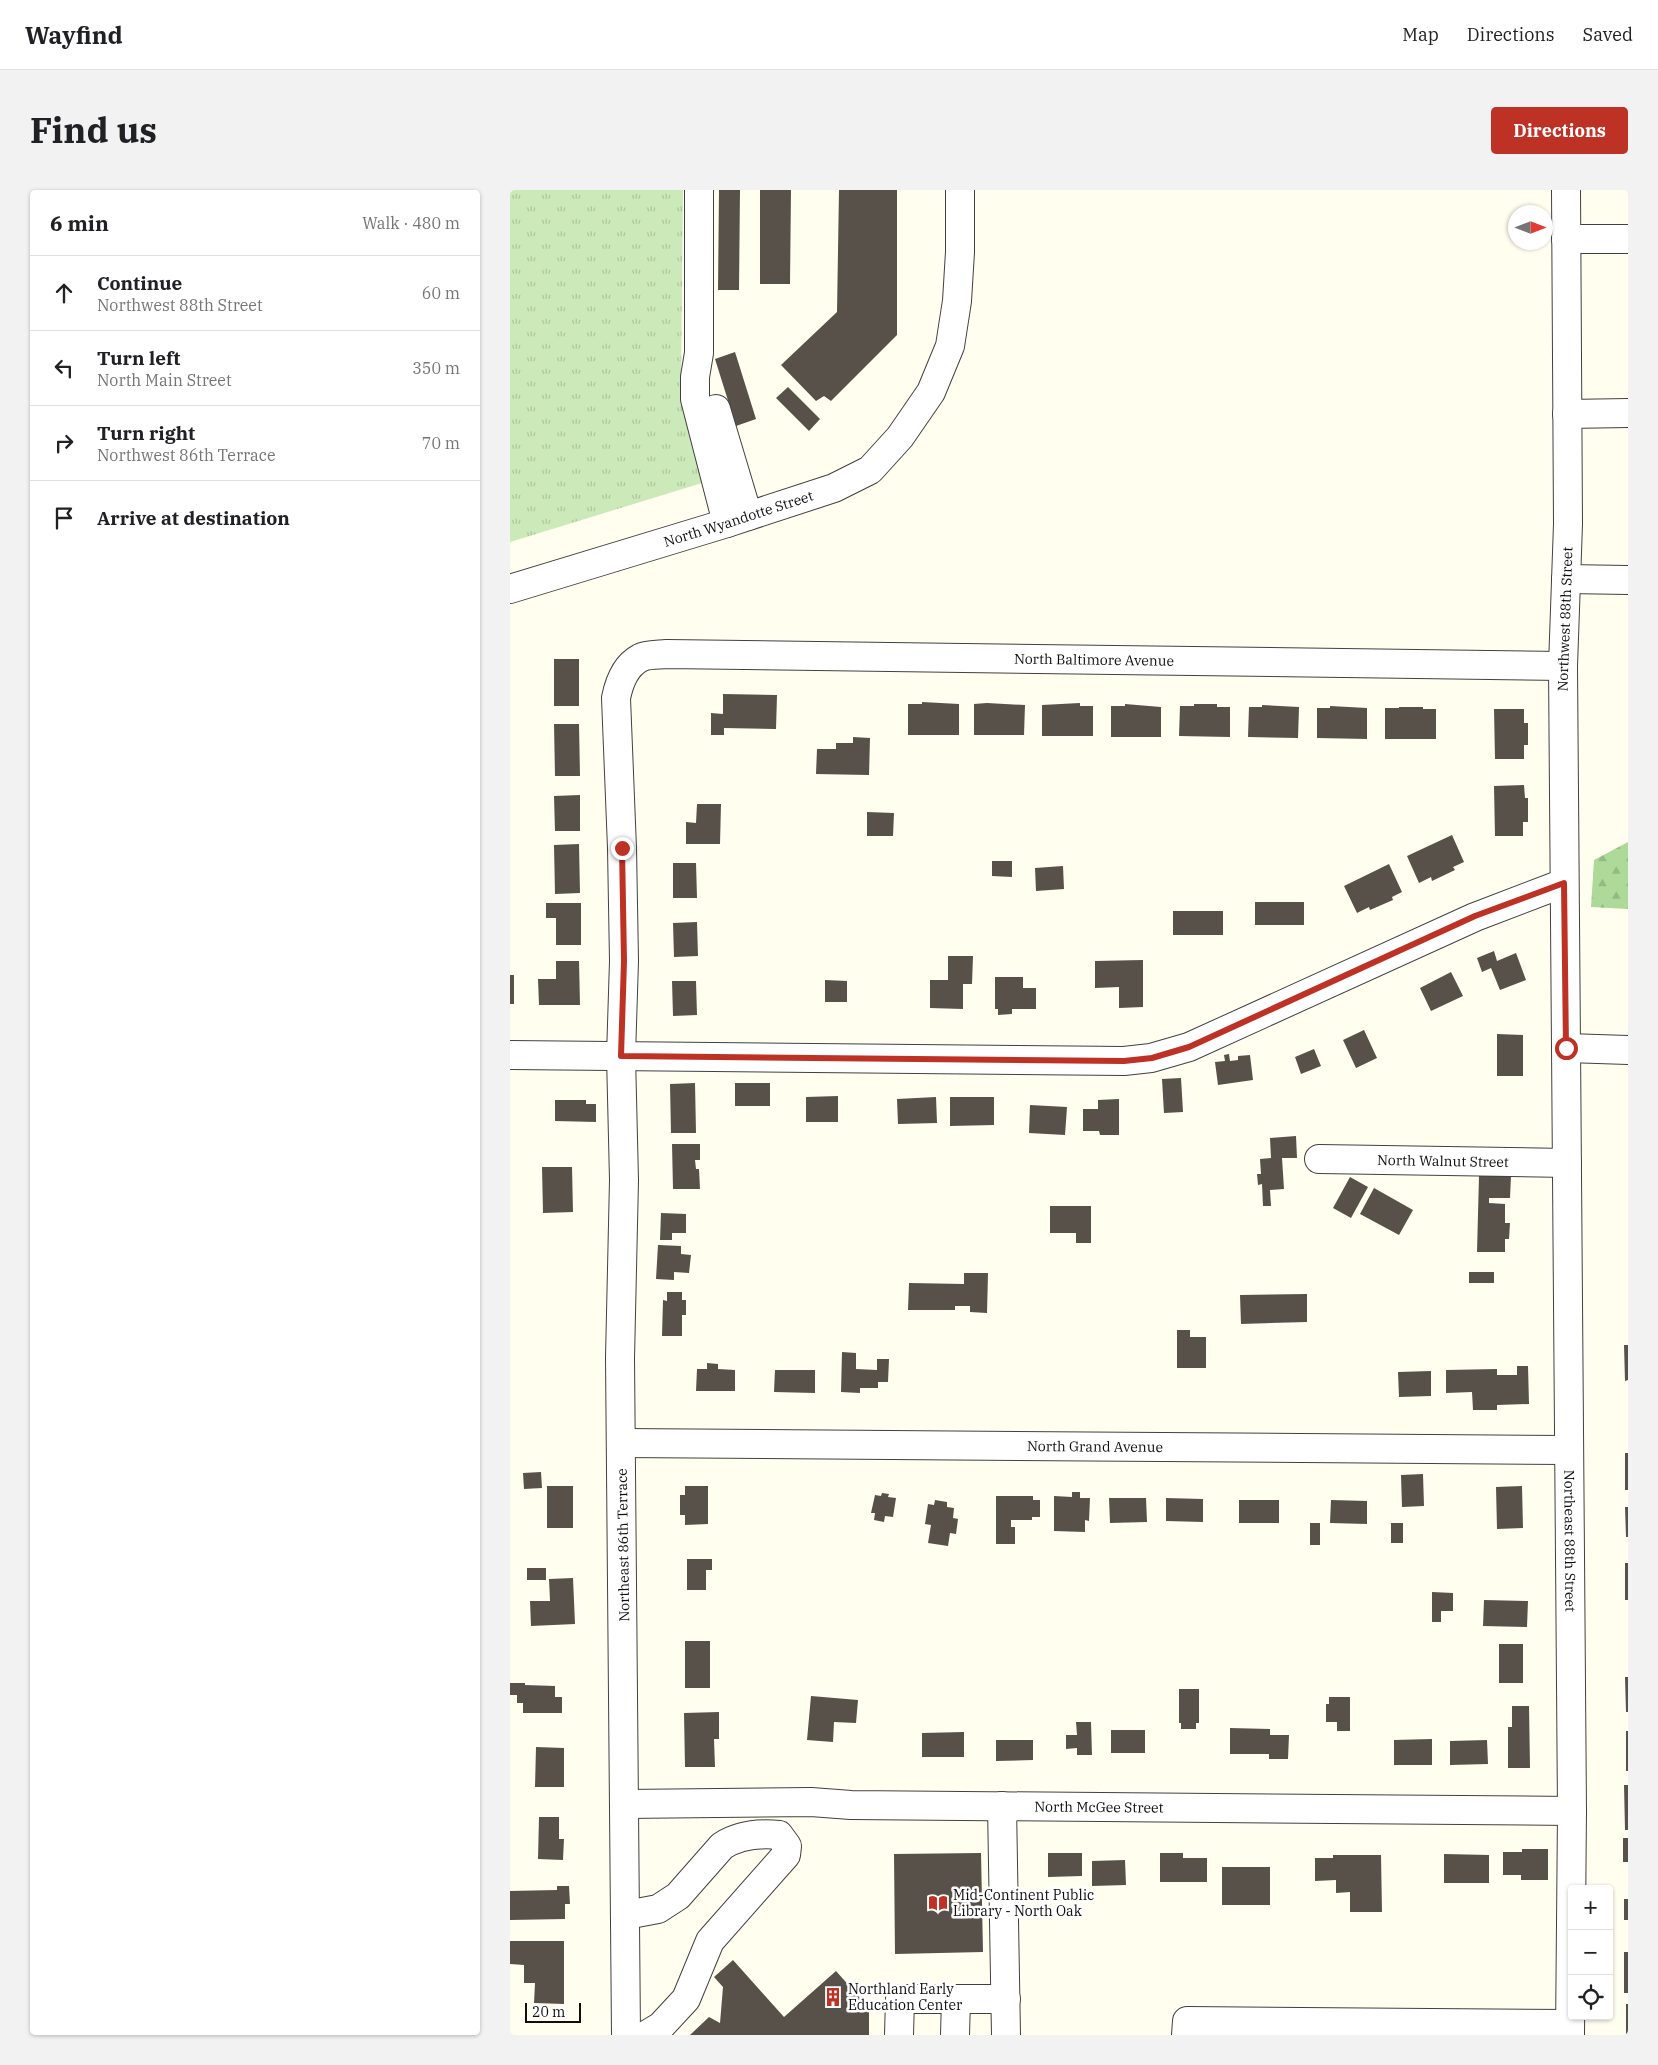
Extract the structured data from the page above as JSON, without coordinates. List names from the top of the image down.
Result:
{
  "streets": {
    "street": [
      "North Wyandotte Street",
      "Northwest 88th Street",
      "North Baltimore Avenue",
      "North Walnut Street",
      "North Grand Avenue",
      "Northeast 88th Street",
      "Northeast 86th Terrace",
      "North McGee Street"
    ]
  },
  "crossings": [
    ["Northwest 88th Street", "North Baltimore Avenue"],
    ["Northwest 88th Street", "Northeast 88th Street"],
    ["North Baltimore Avenue", "Northeast 86th Terrace"],
    ["North Walnut Street", "Northeast 88th Street"],
    ["North Grand Avenue", "Northeast 88th Street"],
    ["North Grand Avenue", "Northeast 86th Terrace"],
    ["Northeast 88th Street", "North McGee Street"],
    ["Northeast 86th Terrace", "North McGee Street"]
  ],
  "places": {
    "library": ["Mid-Continent Public Library - North Oak"],
    "building": ["Northland Early Education Center"]
  },
  "scale_bar": "20 m",
  "north": "right",
  "page": {
    "header": "Wayfind",
    "nav": ["Map", "Directions", "Saved"],
    "title": "Find us",
    "buttons": "Directions",
    "heading": ["6 min", "Walk · 480 m"],
    "list": [
      ["Continue", "Northwest 88th Street", "60 m"],
      ["Turn left", "North Main Street", "350 m"],
      ["Turn right", "Northwest 86th Terrace", "70 m"],
      "Arrive at destination"
    ],
    "map_buttons": ["+", "−"],
    "scale": "20 m"
  }
}
